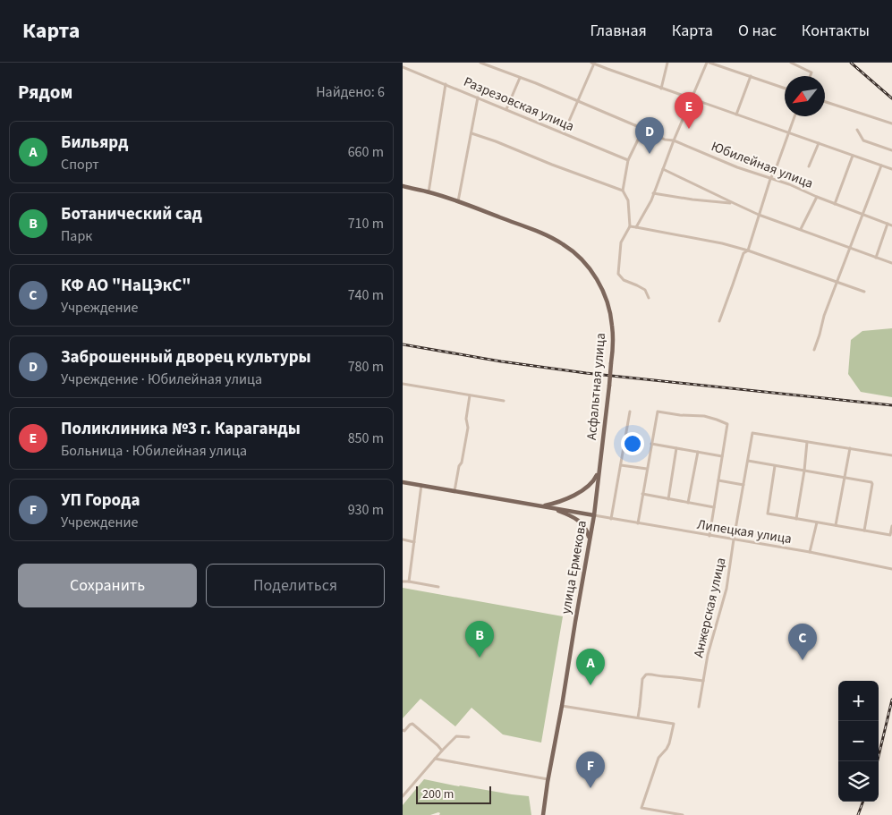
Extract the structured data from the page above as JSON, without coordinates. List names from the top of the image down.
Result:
{
  "streets": {
    "main road": ["Асфальтная улица", "улица Ермекова"],
    "street": [
      "Разрезовская улица",
      "Юбилейная улица",
      "Липецкая улица",
      "Анжерская улица"
    ]
  },
  "crossings": [
    ["Асфальтная улица", "Липецкая улица"],
    ["Асфальтная улица", "улица Ермекова"],
    ["Липецкая улица", "улица Ермекова"],
    ["Липецкая улица", "Анжерская улица"]
  ],
  "scale_bar": "200 m",
  "north": "bottom left",
  "page": {
    "header": "Карта",
    "nav": [
      "Главная",
      "Карта",
      "О нас",
      "Контакты"
    ],
    "heading": ["Рядом", "Найдено: 6"],
    "pins": [
      "E",
      "D",
      "B",
      "C",
      "A",
      "F"
    ],
    "list": [
      {
        "mark": "A",
        "name": "Бильярд",
        "note": "Спорт",
        "value": "660 m"
      },
      {
        "mark": "B",
        "name": "Ботанический сад",
        "note": "Парк",
        "value": "710 m"
      },
      {
        "mark": "C",
        "name": "КФ АО \"НаЦЭкС\"",
        "note": "Учреждение",
        "value": "740 m"
      },
      {
        "mark": "D",
        "name": "Заброшенный дворец культуры",
        "note": "Учреждение · Юбилейная улица",
        "value": "780 m"
      },
      {
        "mark": "E",
        "name": "Поликлиника №3 г. Караганды",
        "note": "Больница · Юбилейная улица",
        "value": "850 m"
      },
      {
        "mark": "F",
        "name": "УП Города",
        "note": "Учреждение",
        "value": "930 m"
      }
    ],
    "buttons": ["Сохранить", "Поделиться"],
    "map_buttons": ["+", "−"],
    "scale": "200 m"
  }
}
